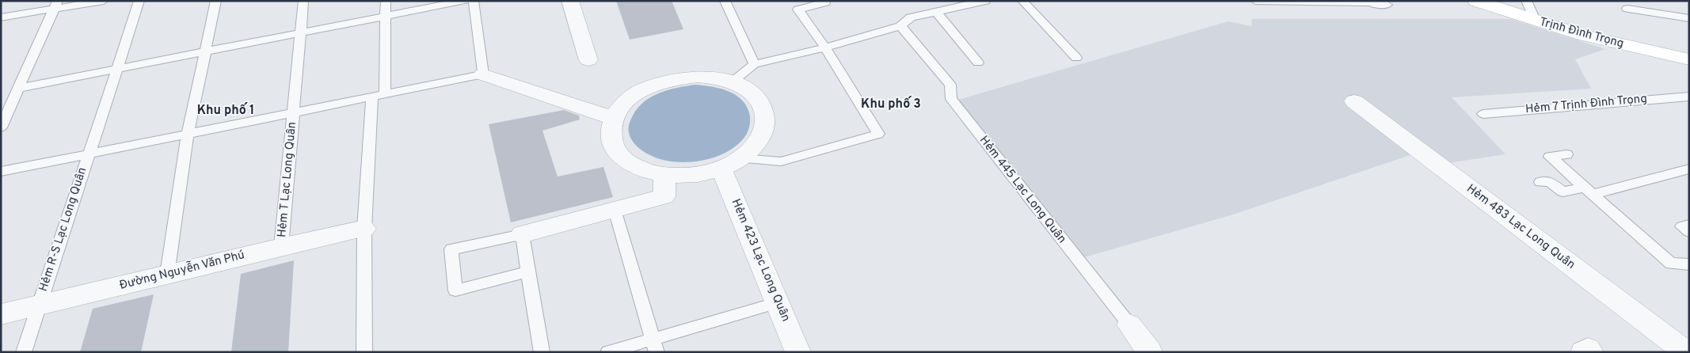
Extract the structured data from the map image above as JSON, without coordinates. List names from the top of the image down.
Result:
{
  "streets": {
    "street": [
      "Trịnh Đình Trọng",
      "Hẻm 445 Lạc Long Quân",
      "Hẻm 483 Lạc Long Quân",
      "Hẻm 423 Lạc Long Quân",
      "Đường Nguyễn Văn Phú"
    ],
    "lane": ["Hẻm 7 Trịnh Đình Trọng", "Hẻm T Lạc Long Quân", "Hẻm R-S Lạc Long Quân"]
  },
  "crossings": [
    ["Hẻm T Lạc Long Quân", "Đường Nguyễn Văn Phú"],
    ["Hẻm R-S Lạc Long Quân", "Đường Nguyễn Văn Phú"]
  ],
  "districts": ["Khu phố 3", "Khu phố 1"]
}
